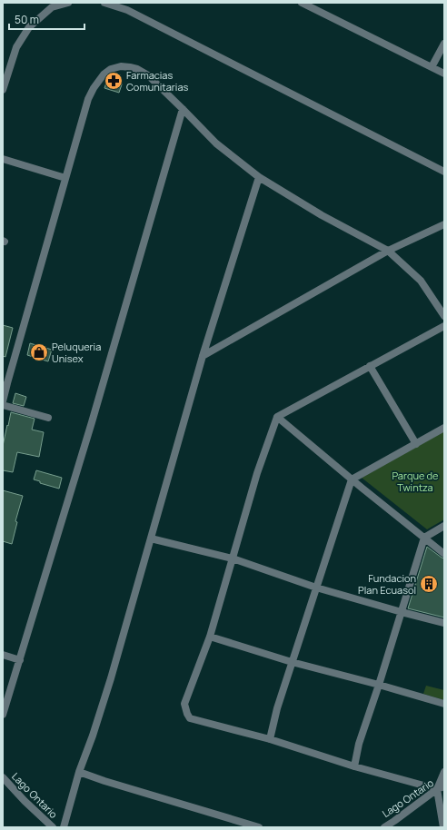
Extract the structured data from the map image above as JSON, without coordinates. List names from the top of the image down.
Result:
{
  "streets": {
    "street": ["Lago Ontario"]
  },
  "parks": ["Parque de Twintza"],
  "places": {
    "pharmacy": ["Farmacias Comunitarias"],
    "shop": ["Peluqueria Unisex"],
    "building": ["Fundacion Plan Ecuasol"]
  },
  "scale_bar": "50 m"
}
